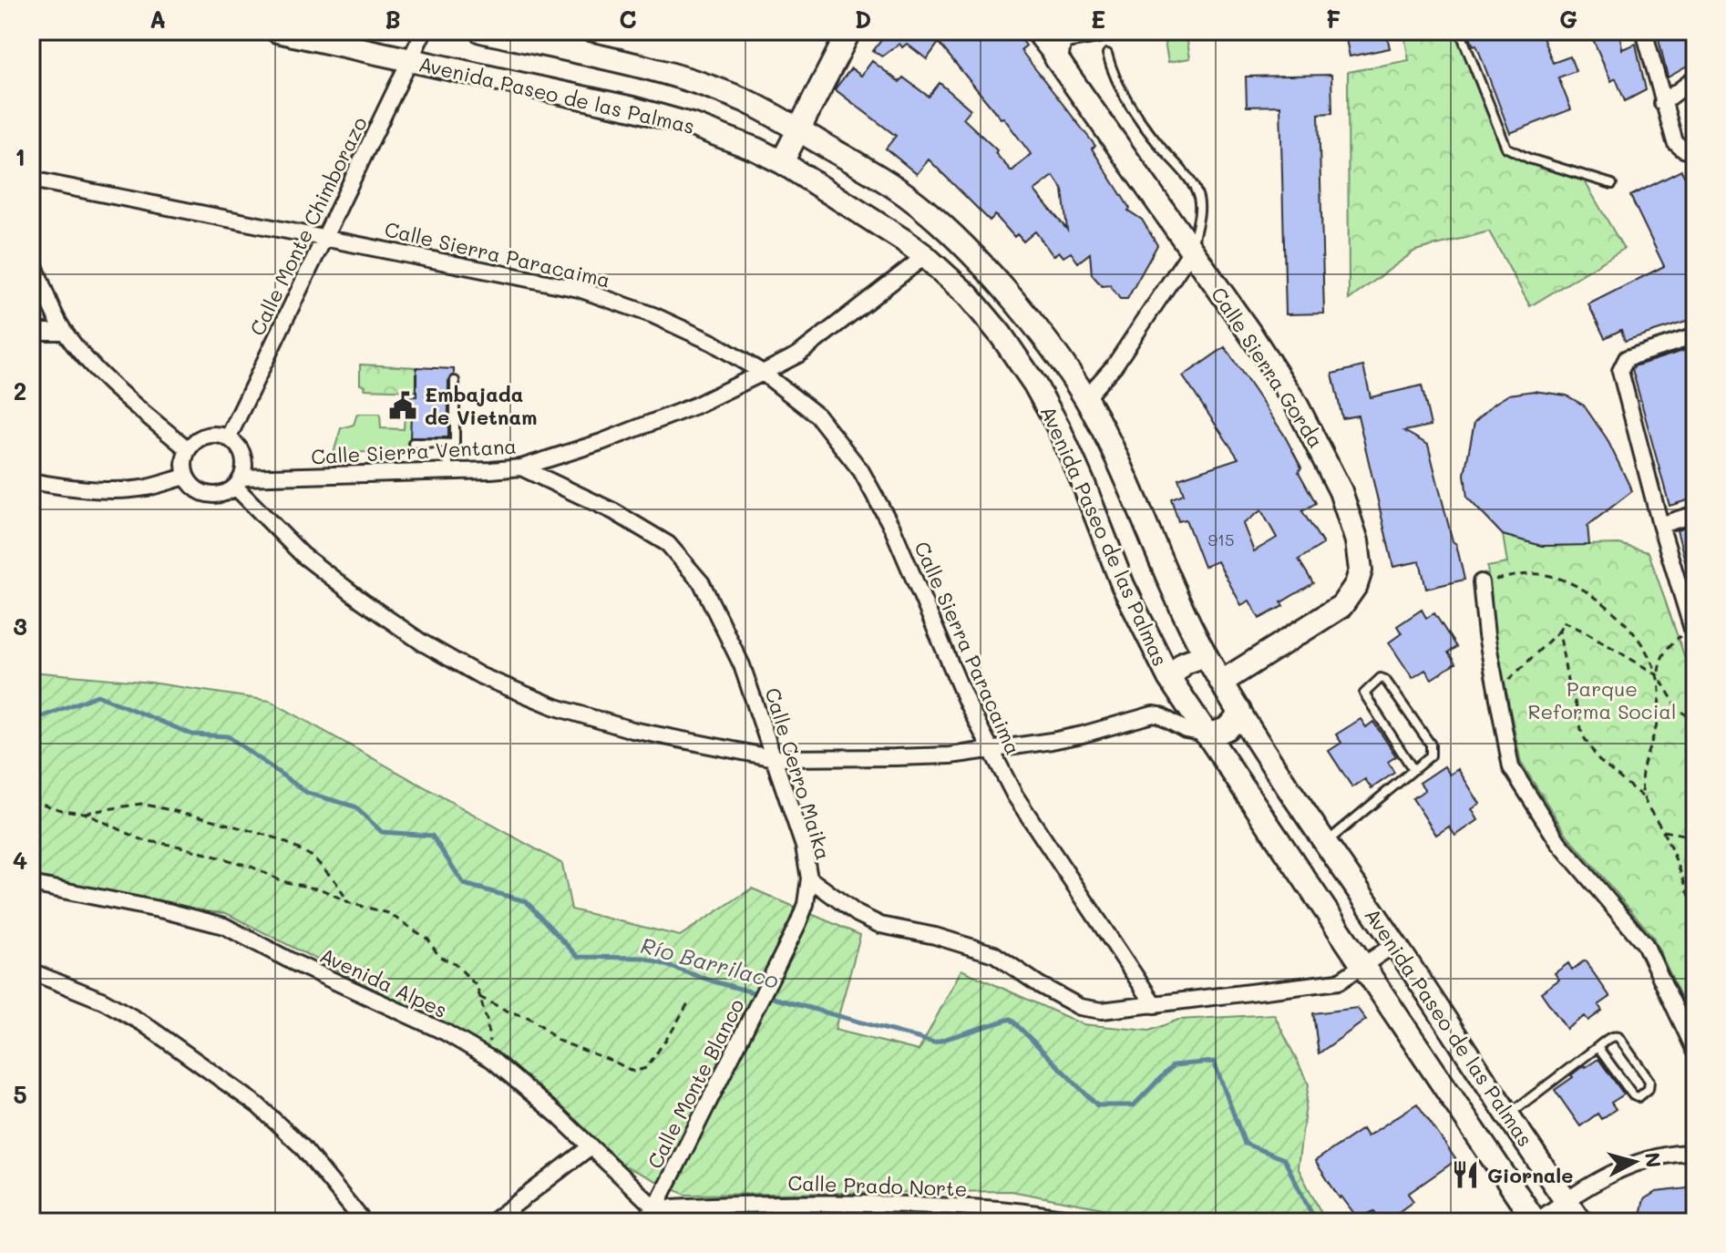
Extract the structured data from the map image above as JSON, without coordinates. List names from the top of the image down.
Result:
{
  "streets": {
    "main road": ["Avenida Paseo de las Palmas", "Calle Sierra Gorda"],
    "street": [
      "Calle Monte Chimborazo",
      "Calle Sierra Paracaima",
      "Calle Sierra Ventana",
      "Calle Cerro Maika",
      "Avenida Alpes",
      "Calle Monte Blanco",
      "Calle Prado Norte"
    ]
  },
  "crossings": [
    ["Avenida Paseo de las Palmas", "Calle Monte Chimborazo"],
    ["Avenida Paseo de las Palmas", "Calle Sierra Gorda"],
    ["Avenida Paseo de las Palmas", "Calle Sierra Ventana"],
    ["Avenida Paseo de las Palmas", "Calle Cerro Maika"],
    ["Calle Monte Chimborazo", "Calle Sierra Paracaima"],
    ["Calle Monte Chimborazo", "Calle Sierra Ventana"],
    ["Calle Sierra Paracaima", "Calle Sierra Ventana"],
    ["Calle Sierra Paracaima", "Calle Cerro Maika"],
    ["Calle Sierra Ventana", "Calle Cerro Maika"],
    ["Calle Cerro Maika", "Calle Monte Blanco"],
    ["Avenida Alpes", "Calle Monte Blanco"],
    ["Avenida Alpes", "Calle Prado Norte"],
    ["Calle Monte Blanco", "Calle Prado Norte"]
  ],
  "water": ["Río Barrilaco"],
  "parks": ["Parque Reforma Social"],
  "places": {
    "public building": ["Embajada de Vietnam"],
    "restaurant": ["Giornale"]
  },
  "house_numbers": ["915"],
  "north": "right",
  "grid": {
    "columns": [
      "A",
      "B",
      "C",
      "D",
      "E",
      "F",
      "G"
    ],
    "rows": [
      "1",
      "2",
      "3",
      "4",
      "5"
    ]
  }
}
